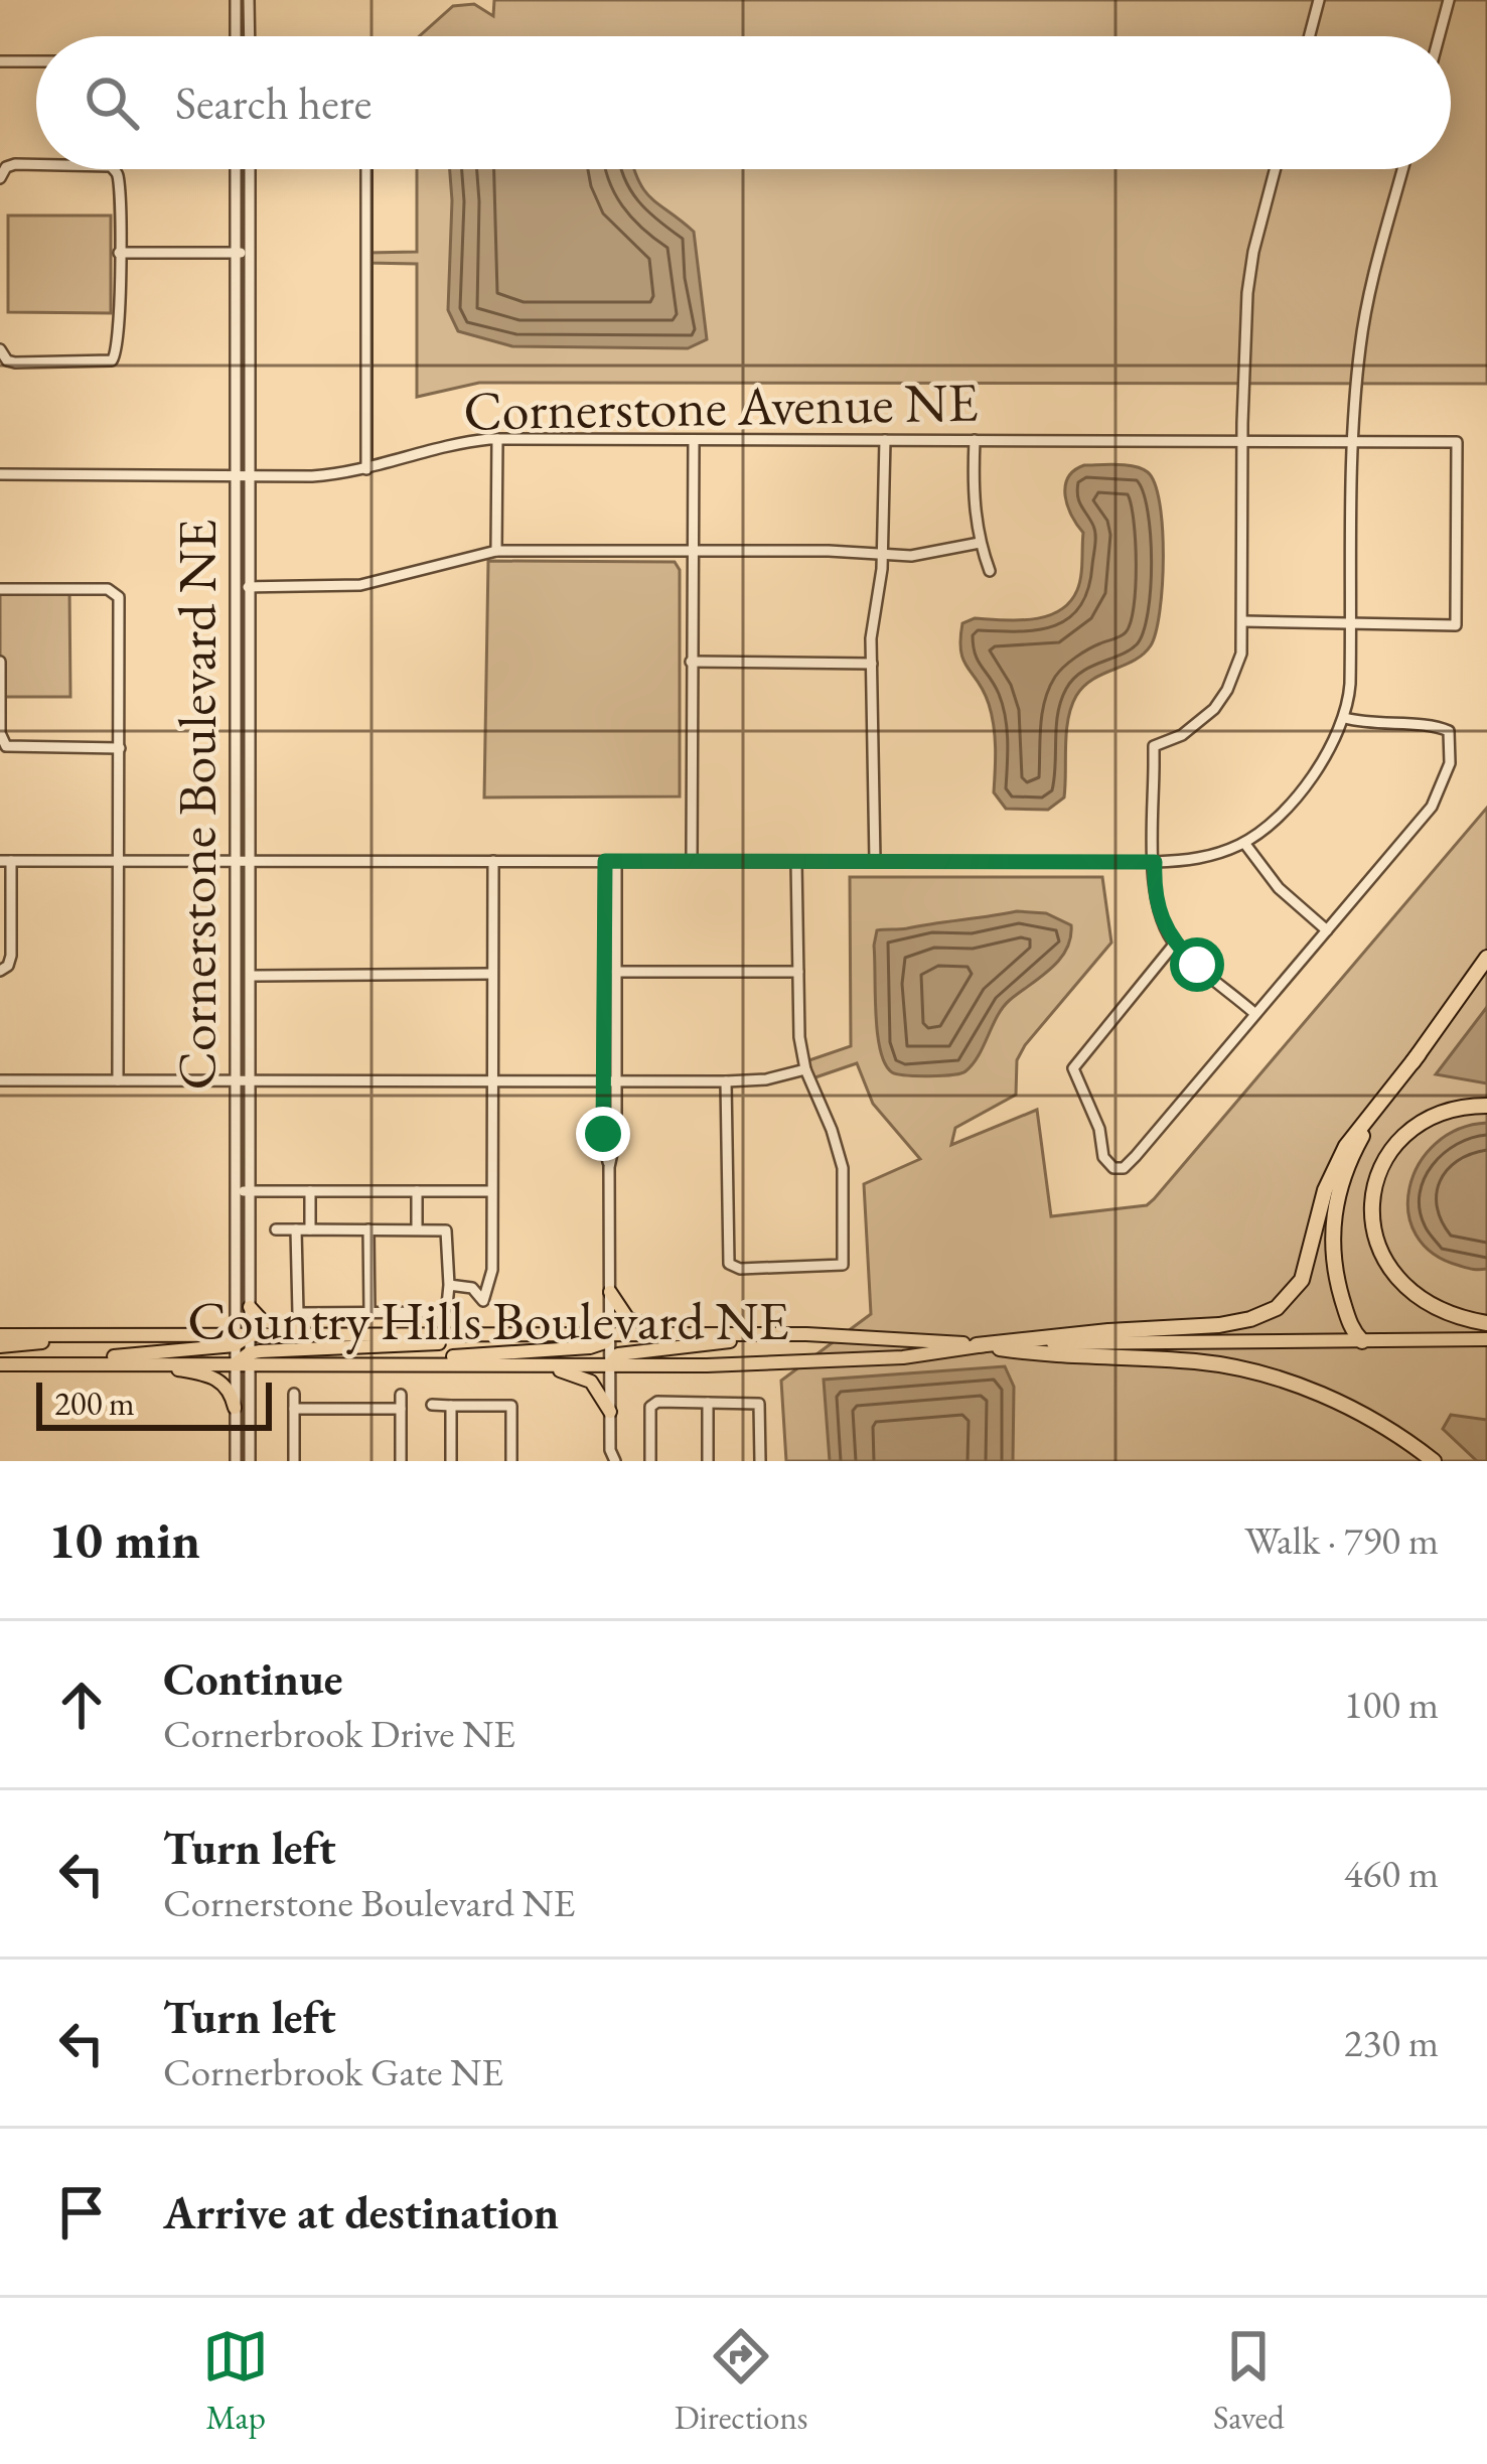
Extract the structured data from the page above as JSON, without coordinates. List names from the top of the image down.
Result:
{
  "streets": {
    "main road": ["Country Hills Boulevard NE"],
    "street": ["Cornerstone Avenue NE", "Cornerstone Boulevard NE"]
  },
  "crossings": [
    ["Cornerstone Avenue NE", "Cornerstone Boulevard NE"],
    ["Cornerstone Boulevard NE", "Country Hills Boulevard NE"]
  ],
  "scale_bar": "200 m",
  "page": {
    "search": "Search here",
    "scale": "200 m",
    "heading": ["10 min", "Walk · 790 m"],
    "list": [
      ["Continue", "Cornerbrook Drive NE", "100 m"],
      ["Turn left", "Cornerstone Boulevard NE", "460 m"],
      ["Turn left", "Cornerbrook Gate NE", "230 m"],
      "Arrive at destination"
    ],
    "nav": ["Map", "Directions", "Saved"]
  }
}
